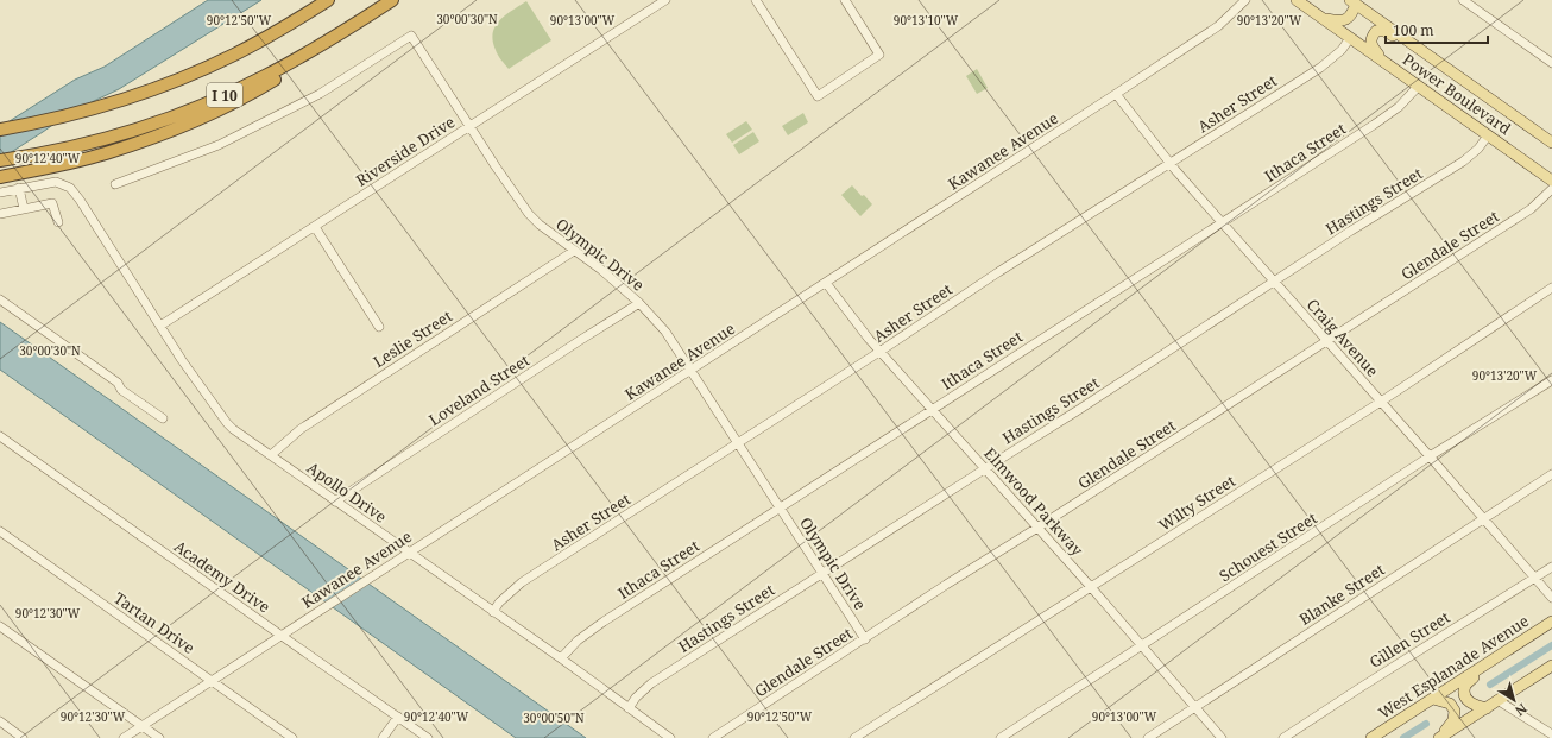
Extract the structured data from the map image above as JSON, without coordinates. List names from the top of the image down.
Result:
{
  "streets": {
    "highway": ["I 10"],
    "main road": ["Power Boulevard", "West Esplanade Avenue"],
    "street": [
      "Asher Street",
      "Riverside Drive",
      "Kawanee Avenue",
      "Ithaca Street",
      "Hastings Street",
      "Glendale Street",
      "Olympic Drive",
      "Craig Avenue",
      "Leslie Street",
      "Loveland Street",
      "Apollo Drive",
      "Elmwood Parkway",
      "Wilty Street",
      "Schouest Street",
      "Academy Drive",
      "Blanke Street",
      "Tartan Drive",
      "Gillen Street"
    ]
  },
  "crossings": [
    ["Power Boulevard", "Asher Street"],
    ["Power Boulevard", "Ithaca Street"],
    ["Power Boulevard", "Hastings Street"],
    ["Asher Street", "Olympic Drive"],
    ["Asher Street", "Craig Avenue"],
    ["Asher Street", "Apollo Drive"],
    ["Asher Street", "Elmwood Parkway"],
    ["Riverside Drive", "Olympic Drive"],
    ["Riverside Drive", "Apollo Drive"],
    ["Kawanee Avenue", "Olympic Drive"],
    ["Kawanee Avenue", "Craig Avenue"],
    ["Kawanee Avenue", "Apollo Drive"],
    ["Kawanee Avenue", "Elmwood Parkway"],
    ["Kawanee Avenue", "Academy Drive"],
    ["Kawanee Avenue", "Tartan Drive"],
    ["Ithaca Street", "Olympic Drive"],
    ["Ithaca Street", "Craig Avenue"],
    ["Ithaca Street", "Apollo Drive"],
    ["Ithaca Street", "Elmwood Parkway"],
    ["Hastings Street", "Olympic Drive"],
    ["Hastings Street", "Craig Avenue"],
    ["Hastings Street", "Apollo Drive"],
    ["Hastings Street", "Elmwood Parkway"],
    ["Glendale Street", "Olympic Drive"],
    ["Glendale Street", "Craig Avenue"],
    ["Glendale Street", "Elmwood Parkway"],
    ["Olympic Drive", "Leslie Street"],
    ["Olympic Drive", "Loveland Street"],
    ["Craig Avenue", "Wilty Street"],
    ["Craig Avenue", "Schouest Street"],
    ["Craig Avenue", "Blanke Street"],
    ["Craig Avenue", "Gillen Street"],
    ["Leslie Street", "Apollo Drive"],
    ["Loveland Street", "Apollo Drive"],
    ["Elmwood Parkway", "Wilty Street"],
    ["Elmwood Parkway", "Schouest Street"],
    ["Elmwood Parkway", "Blanke Street"]
  ],
  "scale_bar": "100 m",
  "north": "bottom right",
  "coordinates": [
    "30°00'30\"N",
    "90°13'00\"W",
    "90°13'10\"W",
    "90°13'20\"W",
    "90°12'50\"W",
    "90°12'40\"W",
    "90°12'30\"W",
    "30°00'50\"N"
  ]
}
